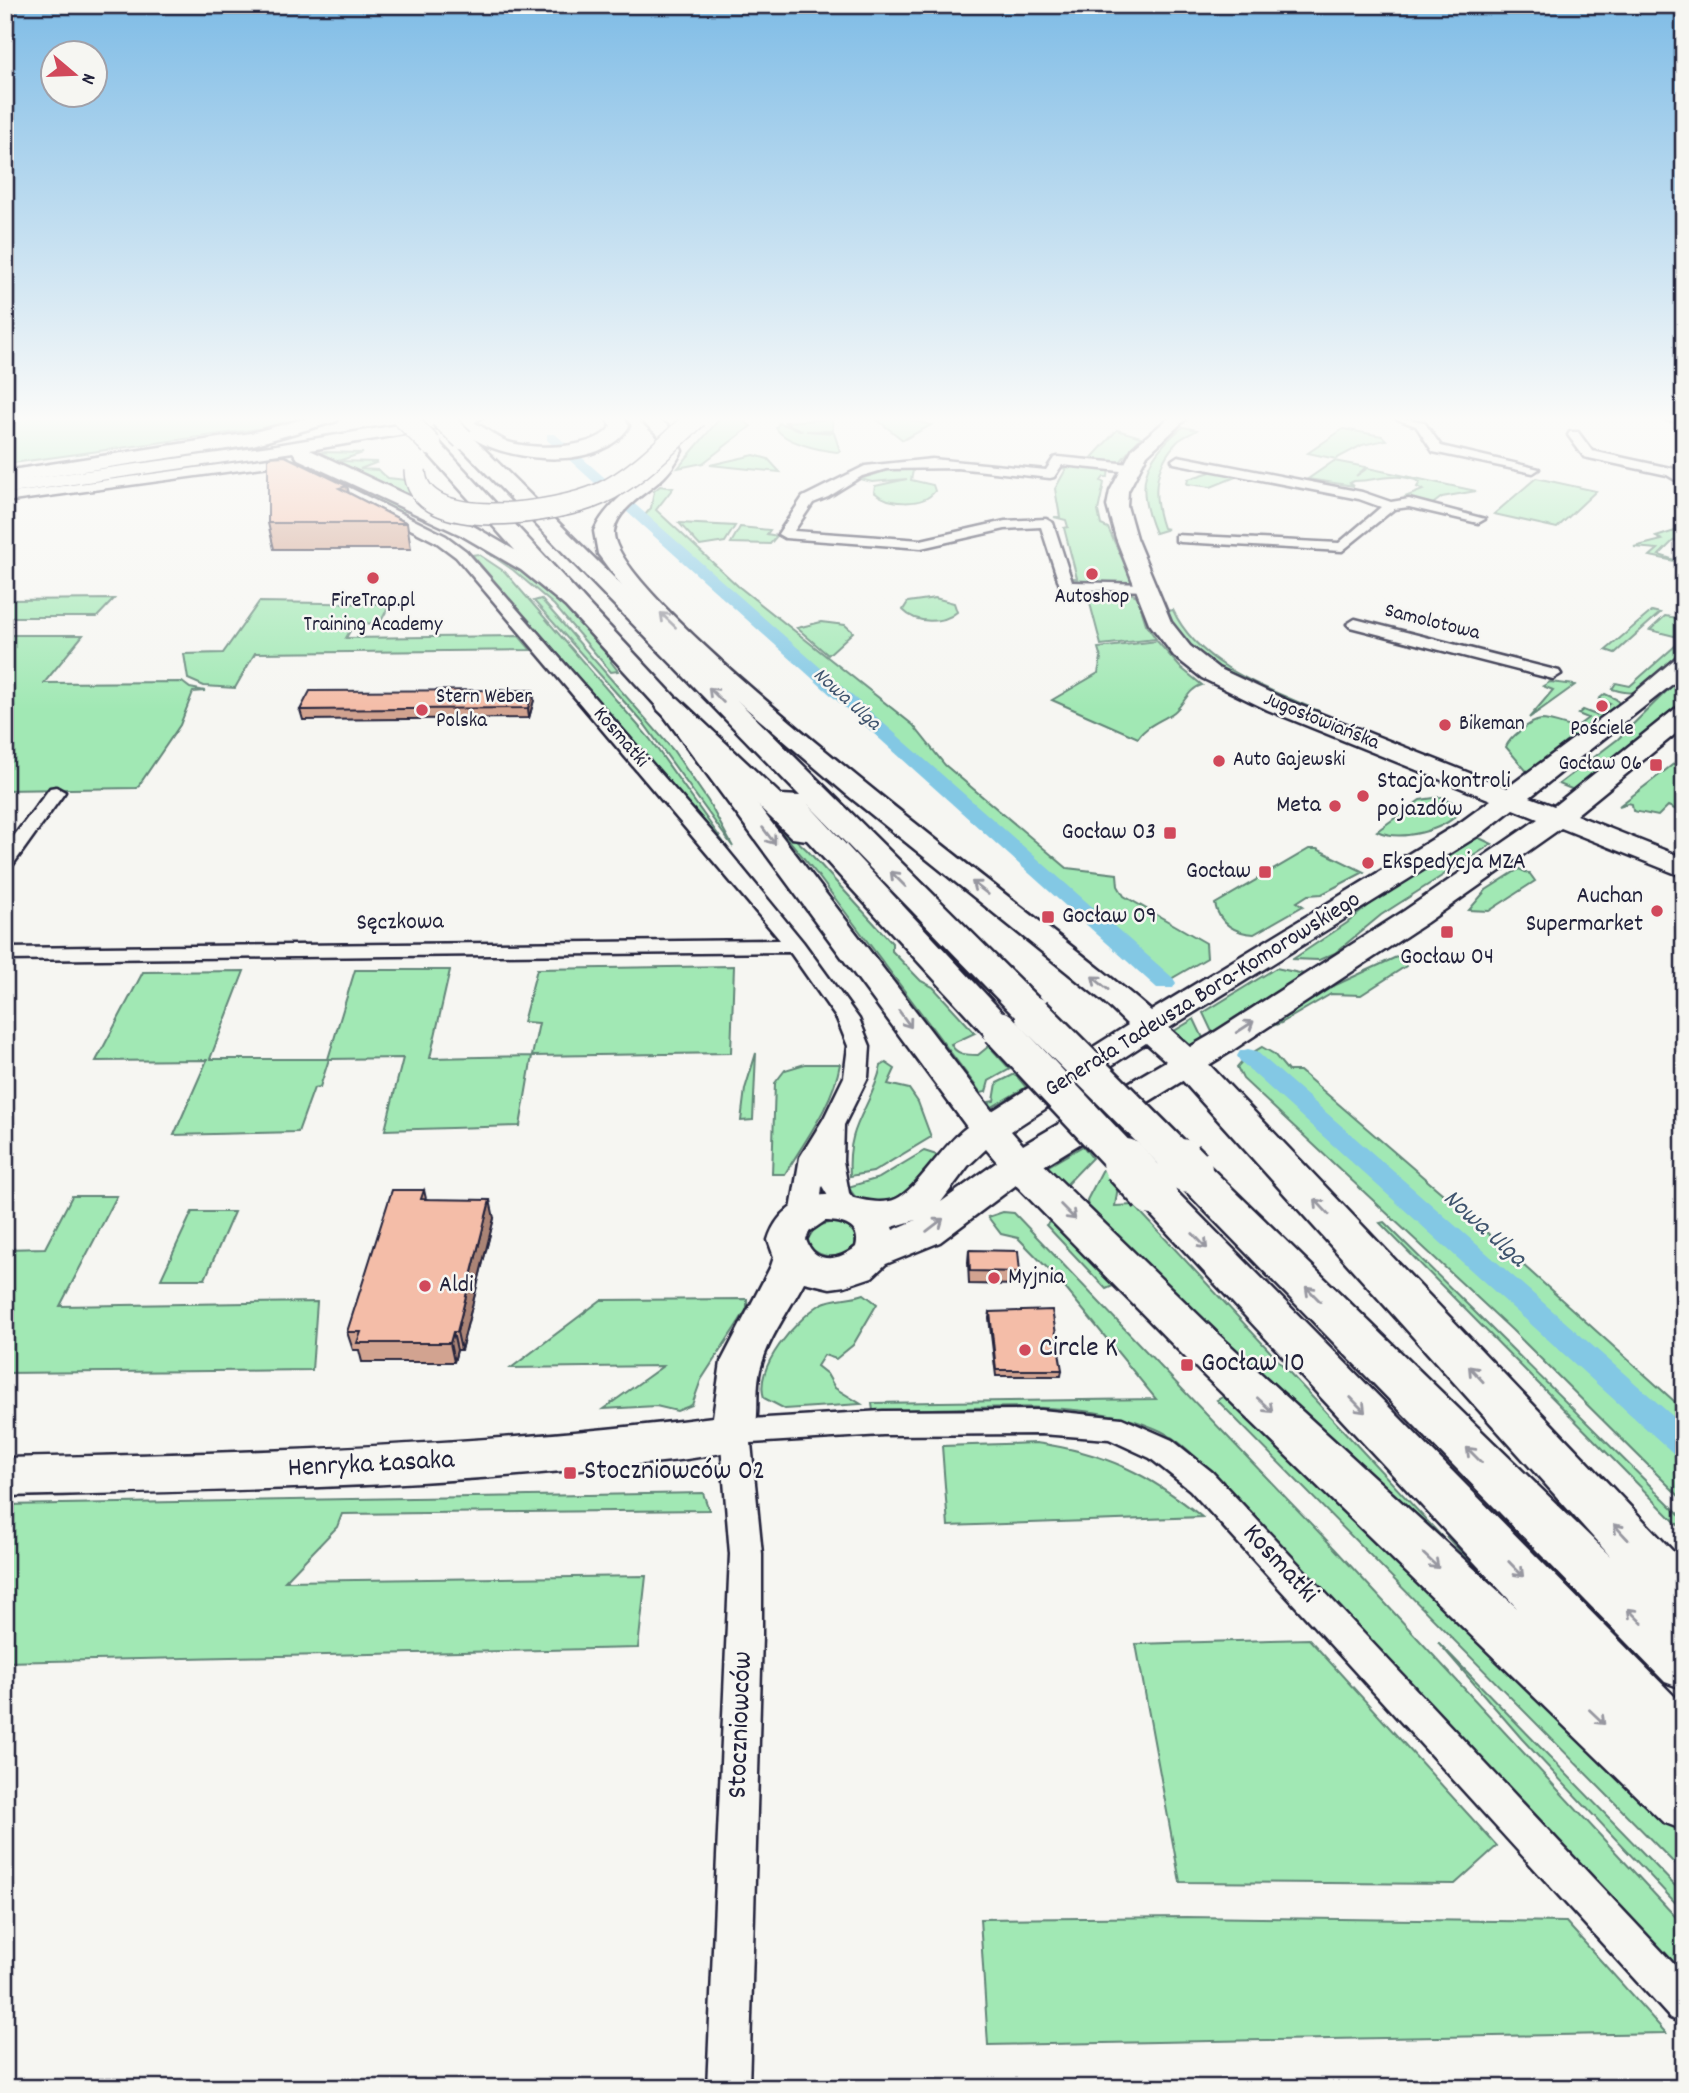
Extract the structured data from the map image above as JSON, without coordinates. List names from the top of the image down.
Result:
{
  "streets": {
    "street": [
      "Samolotowa",
      "Jugosłowiańska",
      "Kosmatki",
      "Sęczkowa",
      "Generała Tadeusza Bora-Komorowskiego",
      "Henryka Łasaka",
      "Stoczniowców"
    ]
  },
  "crossings": [
    ["Jugosłowiańska", "Generała Tadeusza Bora-Komorowskiego"],
    ["Kosmatki", "Sęczkowa"],
    ["Kosmatki", "Generała Tadeusza Bora-Komorowskiego"],
    ["Kosmatki", "Henryka Łasaka"],
    ["Kosmatki", "Stoczniowców"],
    ["Generała Tadeusza Bora-Komorowskiego", "Stoczniowców"],
    ["Henryka Łasaka", "Stoczniowców"]
  ],
  "water": ["Nowa Ulga"],
  "places": {
    "other": [
      "Autoshop",
      "FireTrap.pl Training Academy",
      "Pościele",
      "Stern Weber Polska",
      "Bikeman",
      "Auto Gajewski",
      "Stacja kontroli pojazdów",
      "Meta",
      "Ekspedycja MZA",
      "Auchan Supermarket",
      "Myjnia",
      "Aldi",
      "Circle K"
    ],
    "transit": [
      "Gocław 06",
      "Gocław 03",
      "Gocław",
      "Gocław 09",
      "Gocław 04",
      "Gocław 10",
      "Stoczniowców 02"
    ]
  },
  "north": "right"
}
